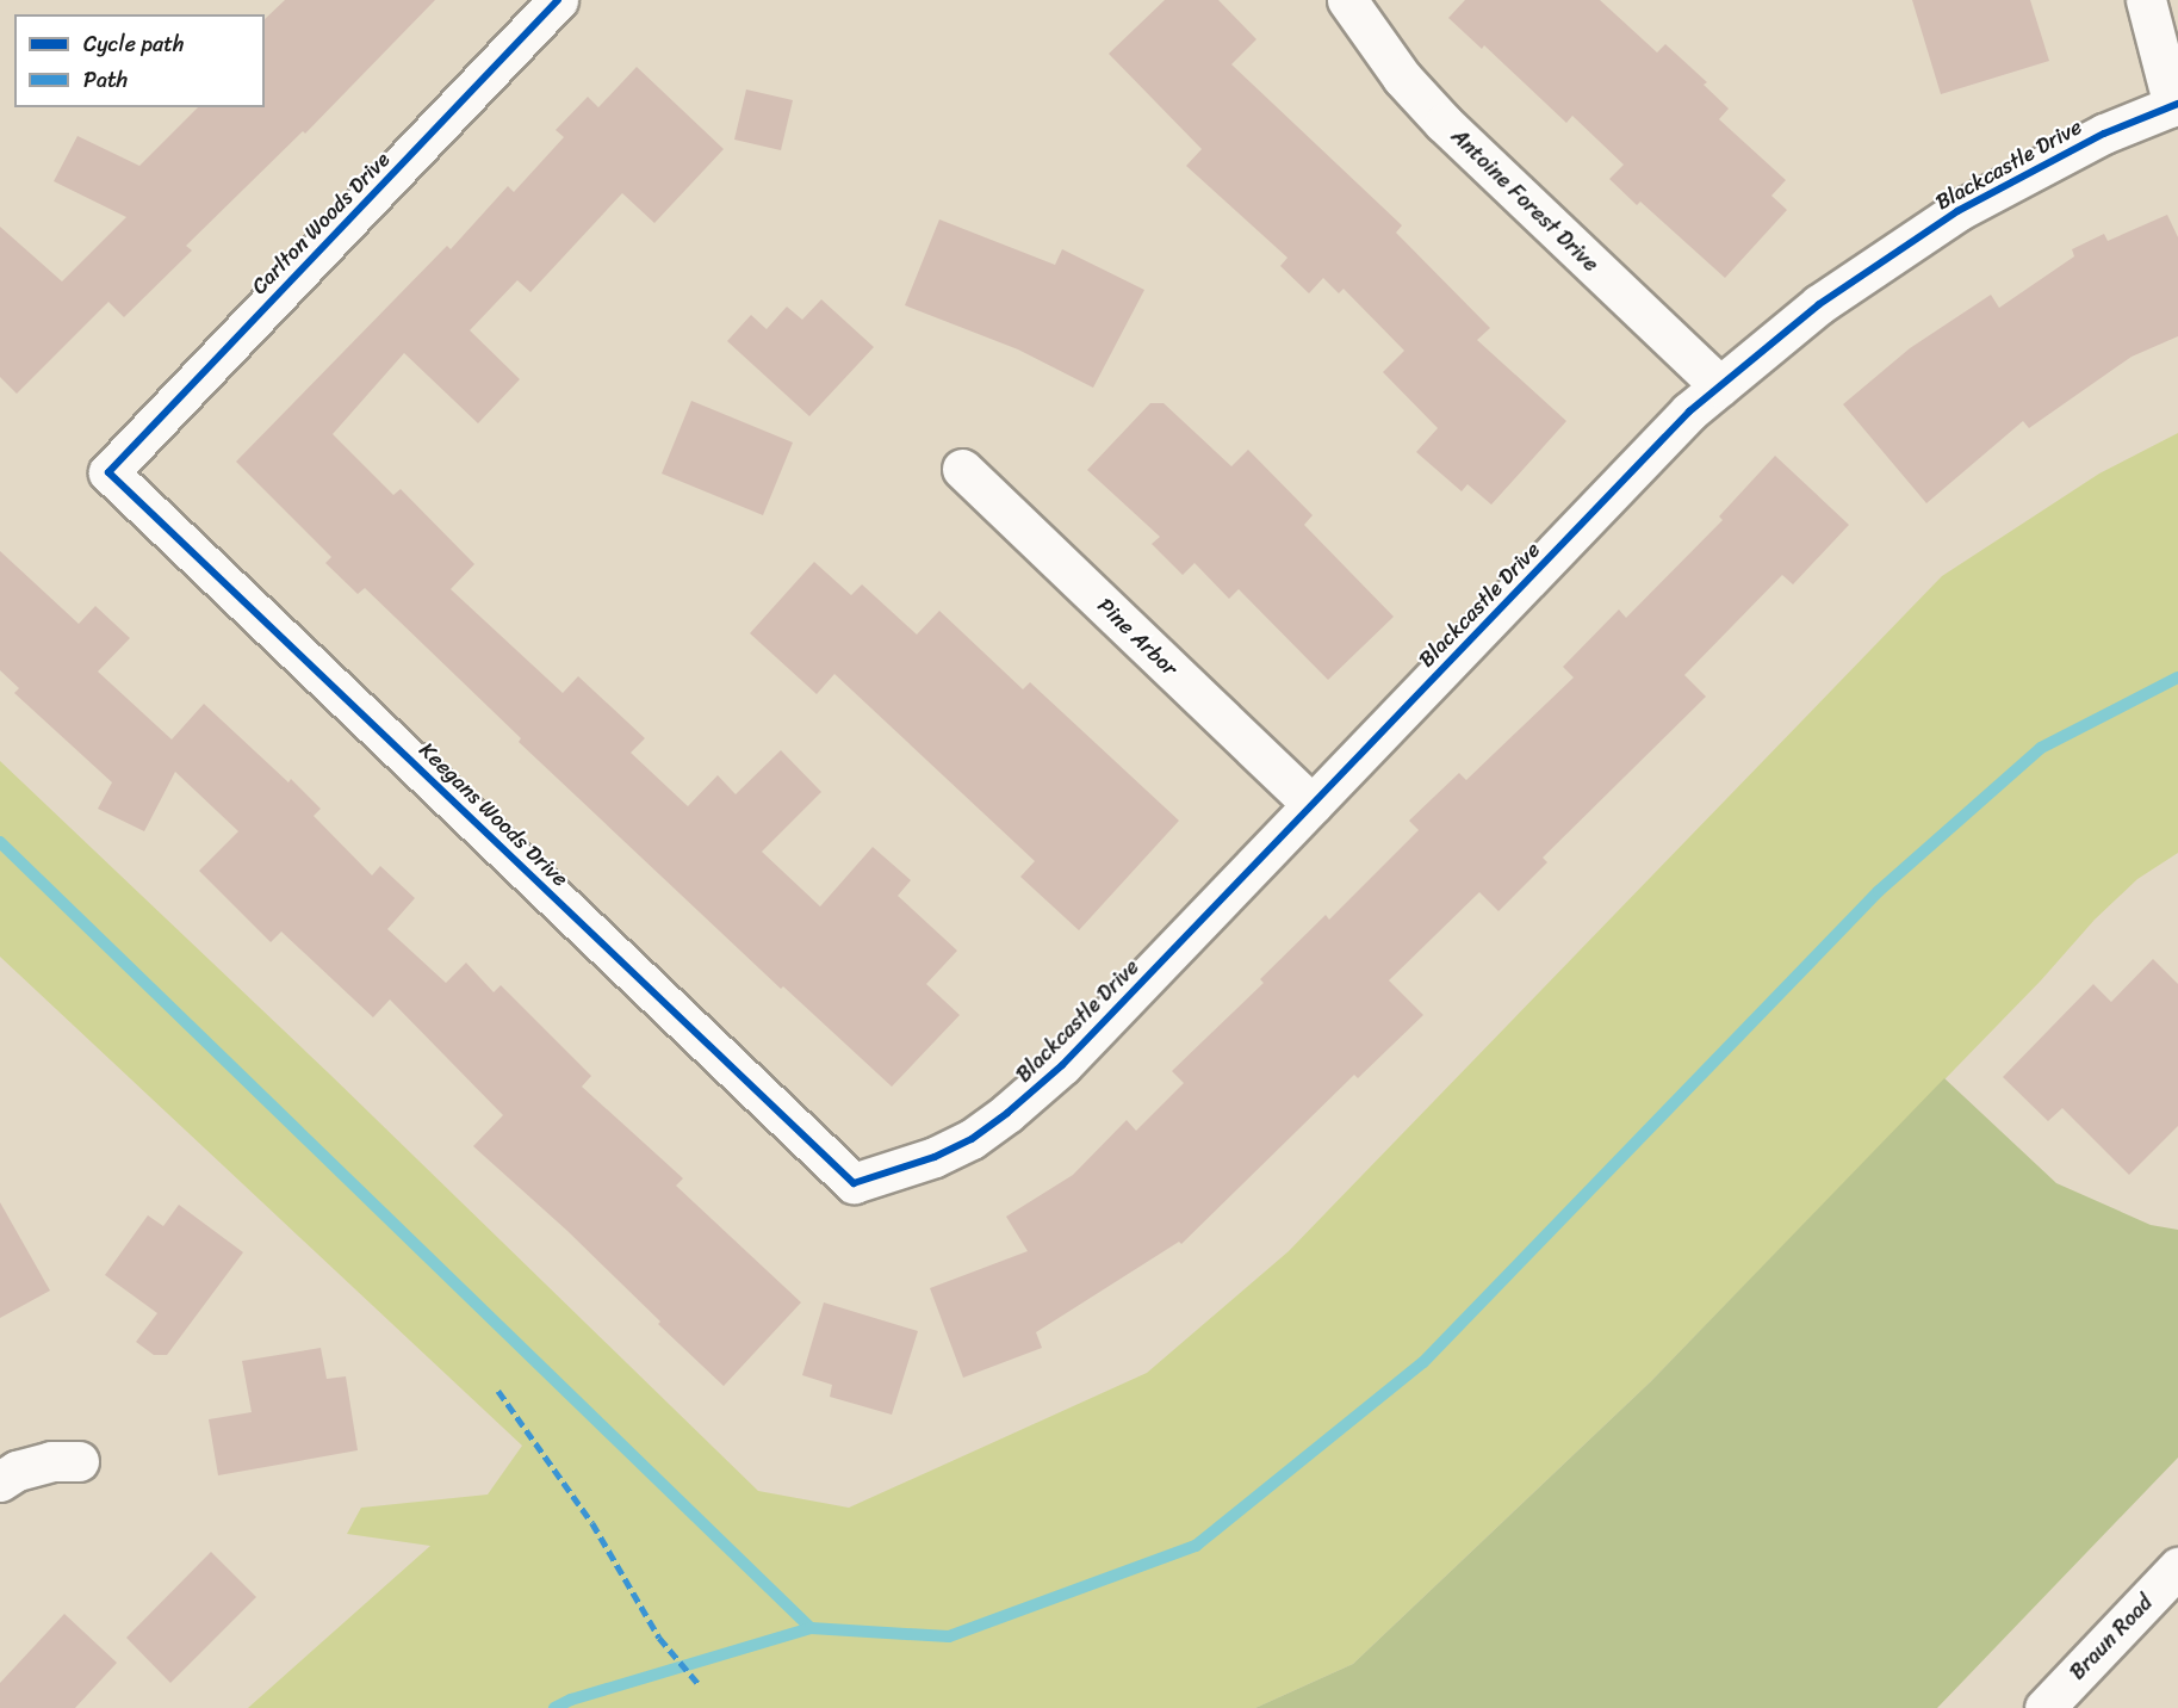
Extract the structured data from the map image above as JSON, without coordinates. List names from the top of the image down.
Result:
{
  "streets": {
    "street": [
      "Blackcastle Drive",
      "Antoine Forest Drive",
      "Carlton Woods Drive",
      "Pine Arbor",
      "Keegans Woods Drive",
      "Braun Road"
    ]
  },
  "crossings": [
    ["Blackcastle Drive", "Antoine Forest Drive"],
    ["Blackcastle Drive", "Pine Arbor"],
    ["Blackcastle Drive", "Keegans Woods Drive"],
    ["Carlton Woods Drive", "Keegans Woods Drive"]
  ],
  "legend": ["Cycle path", "Path"]
}
